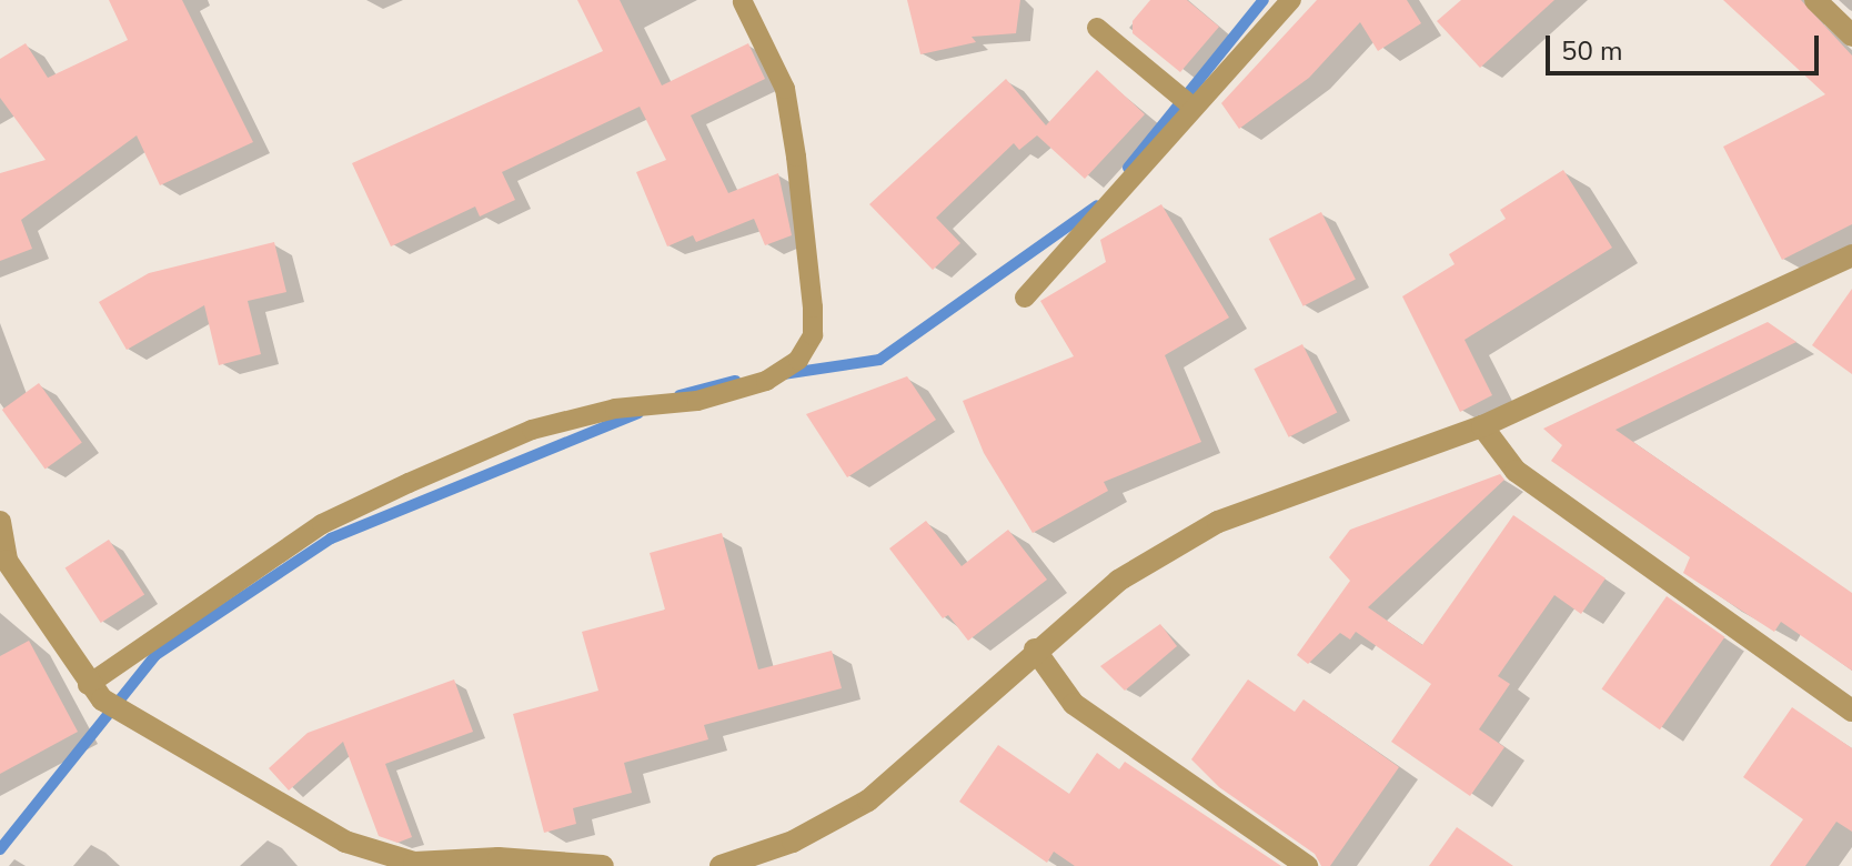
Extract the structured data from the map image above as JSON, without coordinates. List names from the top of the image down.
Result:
{
  "scale_bar": "50 m"
}
